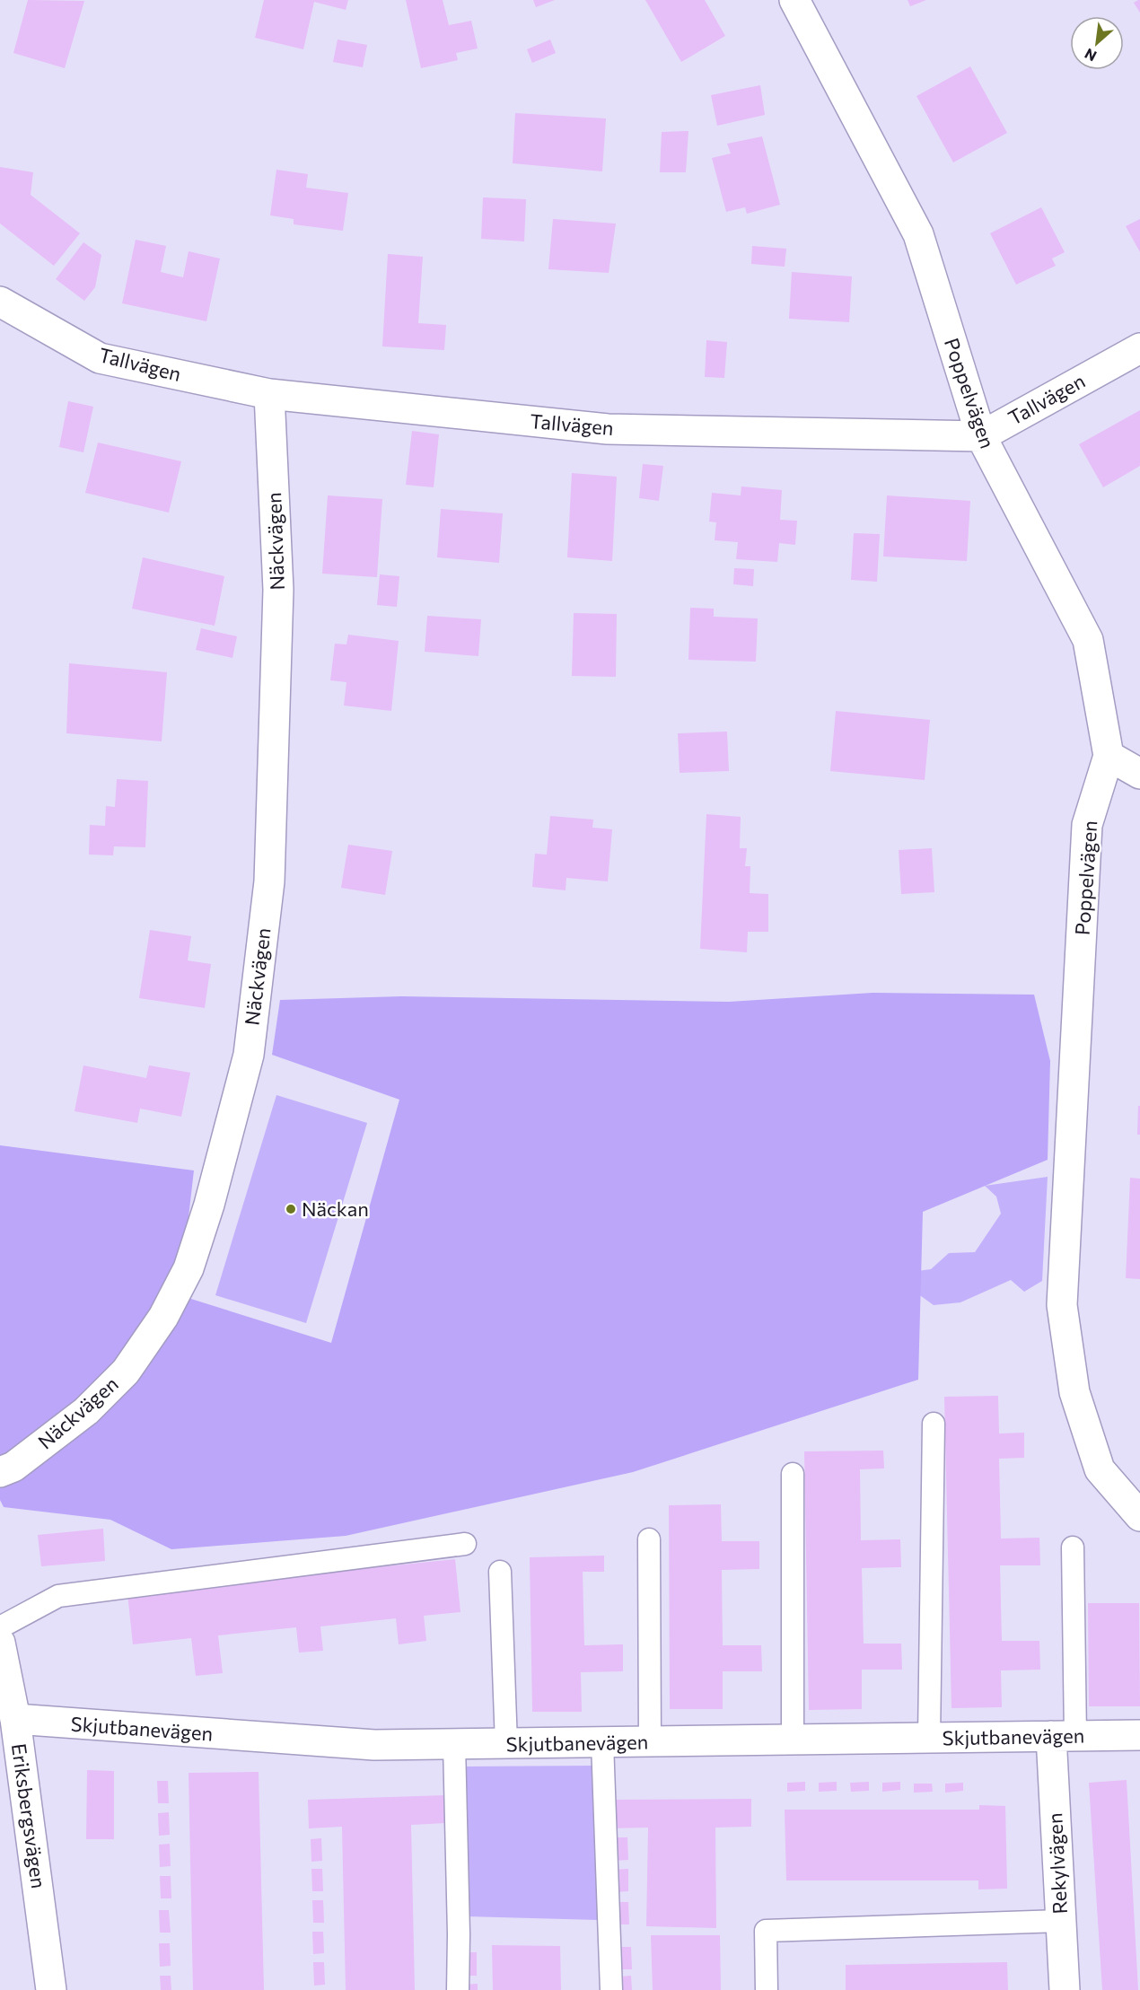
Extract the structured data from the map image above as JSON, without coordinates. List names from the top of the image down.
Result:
{
  "streets": {
    "street": [
      "Tallvägen",
      "Poppelvägen",
      "Näckvägen",
      "Skjutbanevägen",
      "Eriksbergsvägen",
      "Rekylvägen"
    ]
  },
  "crossings": [
    ["Tallvägen", "Poppelvägen"],
    ["Tallvägen", "Näckvägen"],
    ["Skjutbanevägen", "Eriksbergsvägen"],
    ["Skjutbanevägen", "Rekylvägen"]
  ],
  "places": ["Näckan"],
  "north": "bottom left"
}
